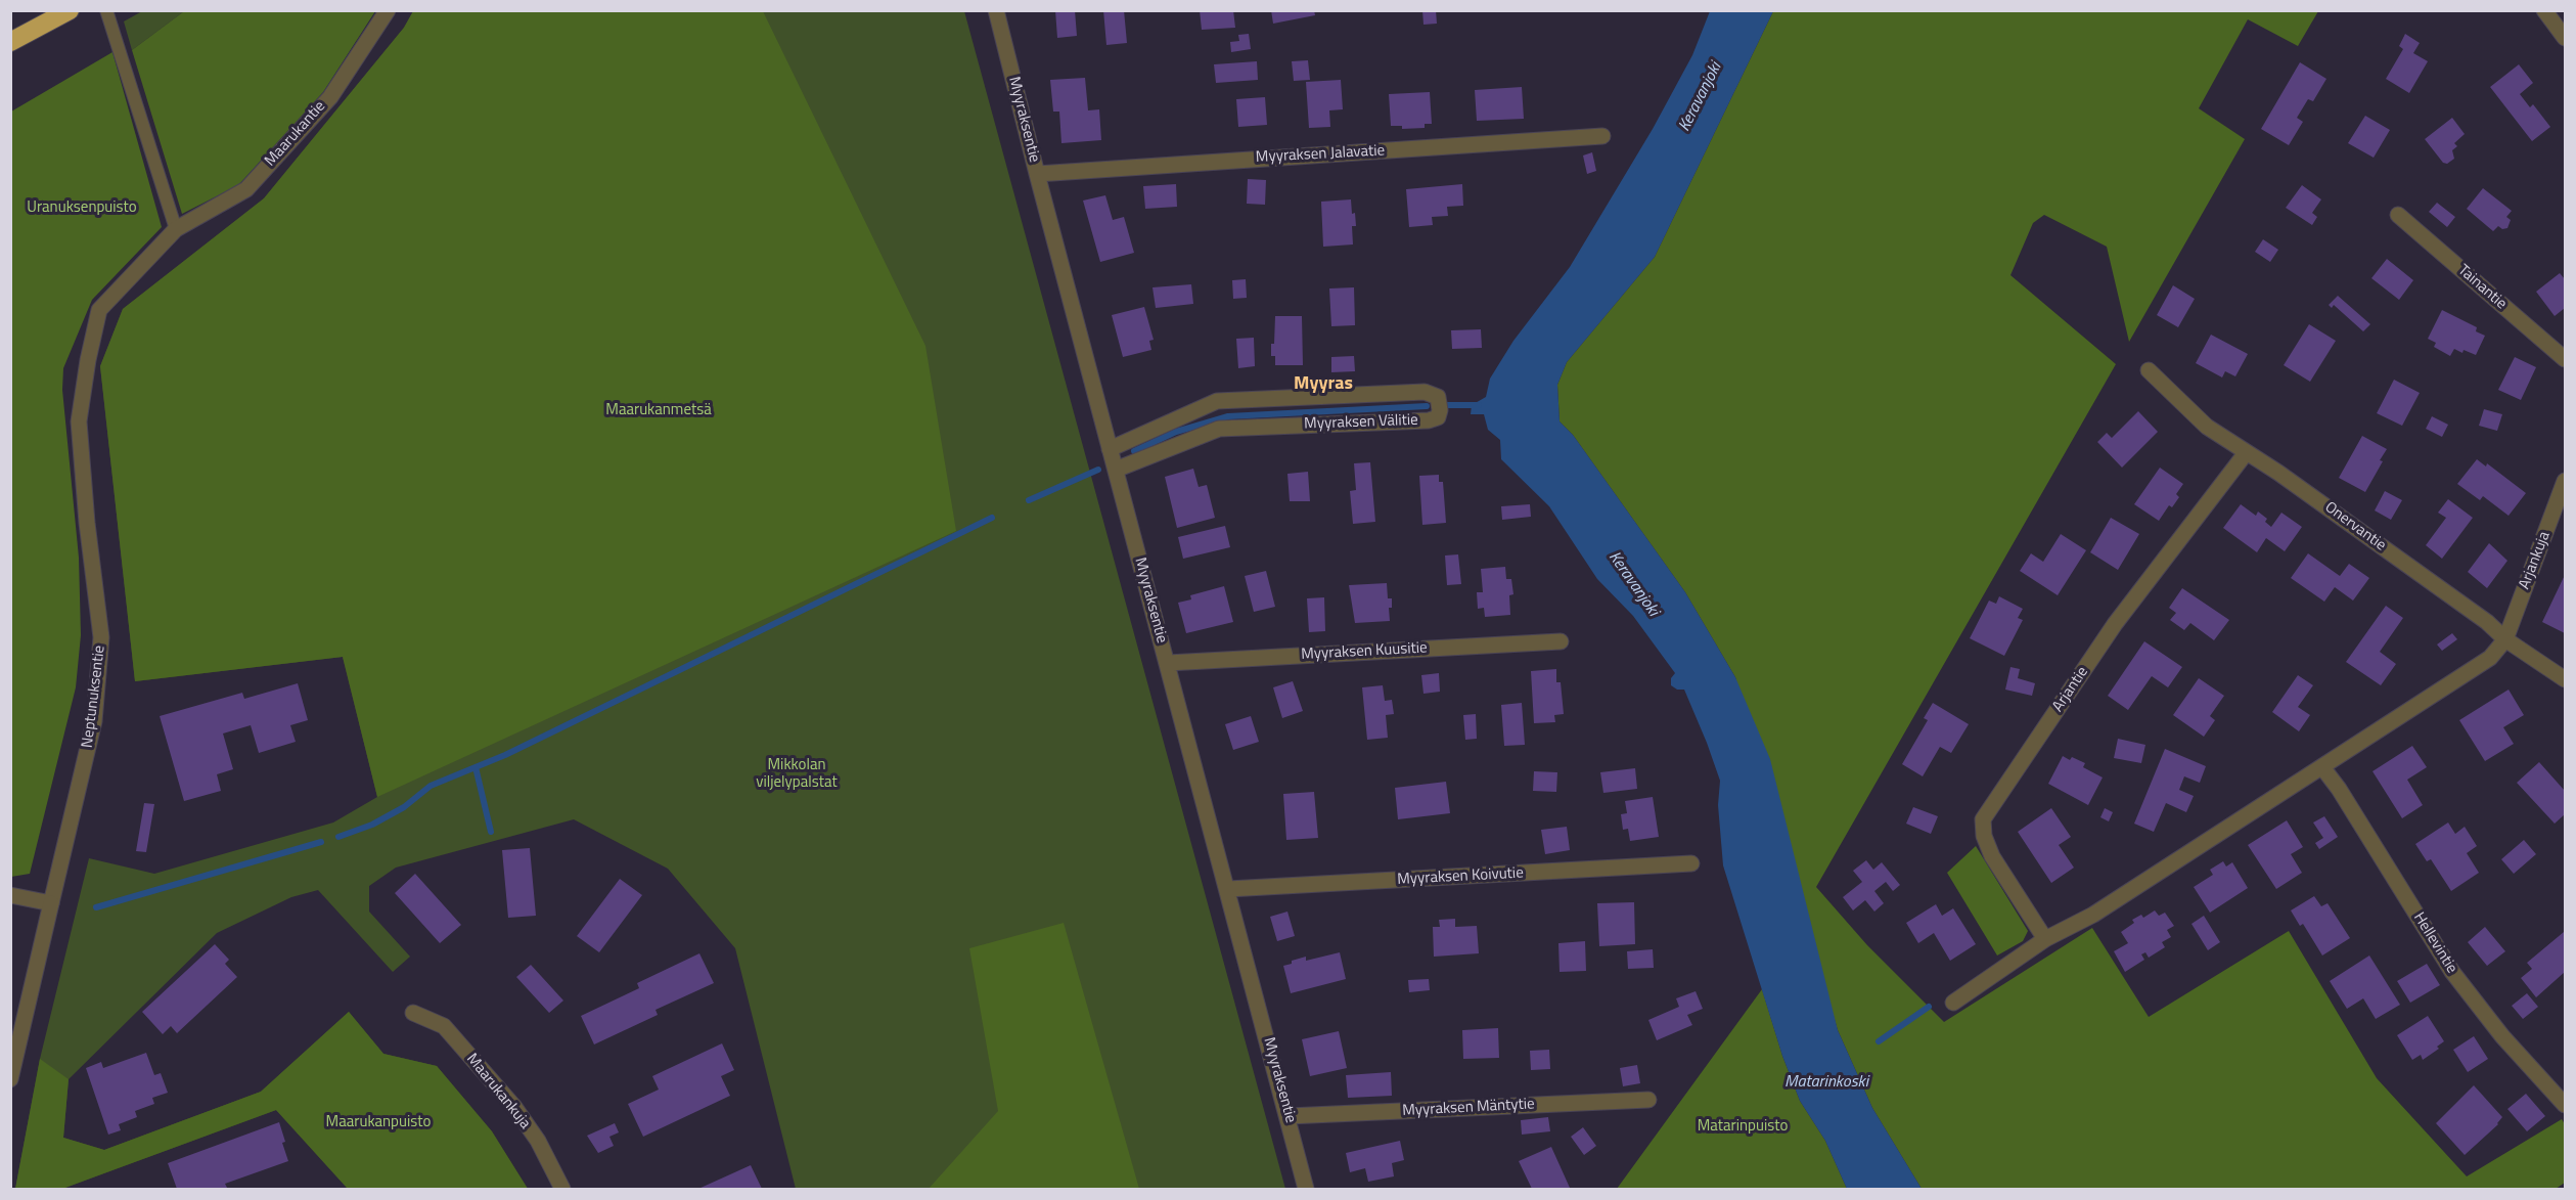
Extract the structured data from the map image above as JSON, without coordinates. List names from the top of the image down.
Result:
{
  "streets": {
    "street": [
      "Myyraksentie",
      "Maarukantie",
      "Myyraksen Jalavatie",
      "Tainantie",
      "Myyraksen Välitie",
      "Onervantie",
      "Arjankuja",
      "Myyraksen Kuusitie",
      "Arjantie",
      "Neptunuksentie",
      "Myyraksen Koivutie",
      "Hellevintie",
      "Maarukankuja",
      "Myyraksen Mäntytie"
    ]
  },
  "crossings": [
    ["Myyraksentie", "Myyraksen Jalavatie"],
    ["Myyraksentie", "Myyraksen Välitie"],
    ["Myyraksentie", "Myyraksen Kuusitie"],
    ["Myyraksentie", "Myyraksen Koivutie"],
    ["Myyraksentie", "Myyraksen Mäntytie"],
    ["Maarukantie", "Neptunuksentie"],
    ["Onervantie", "Arjankuja"],
    ["Onervantie", "Arjantie"]
  ],
  "districts": ["Myyras"],
  "water": ["Keravanjoki", "Matarinkoski"],
  "parks": [
    "Uranuksenpuisto",
    "Maarukanmetsä",
    "Mikkolan viljelypalstat",
    "Maarukanpuisto",
    "Matarinpuisto"
  ]
}
